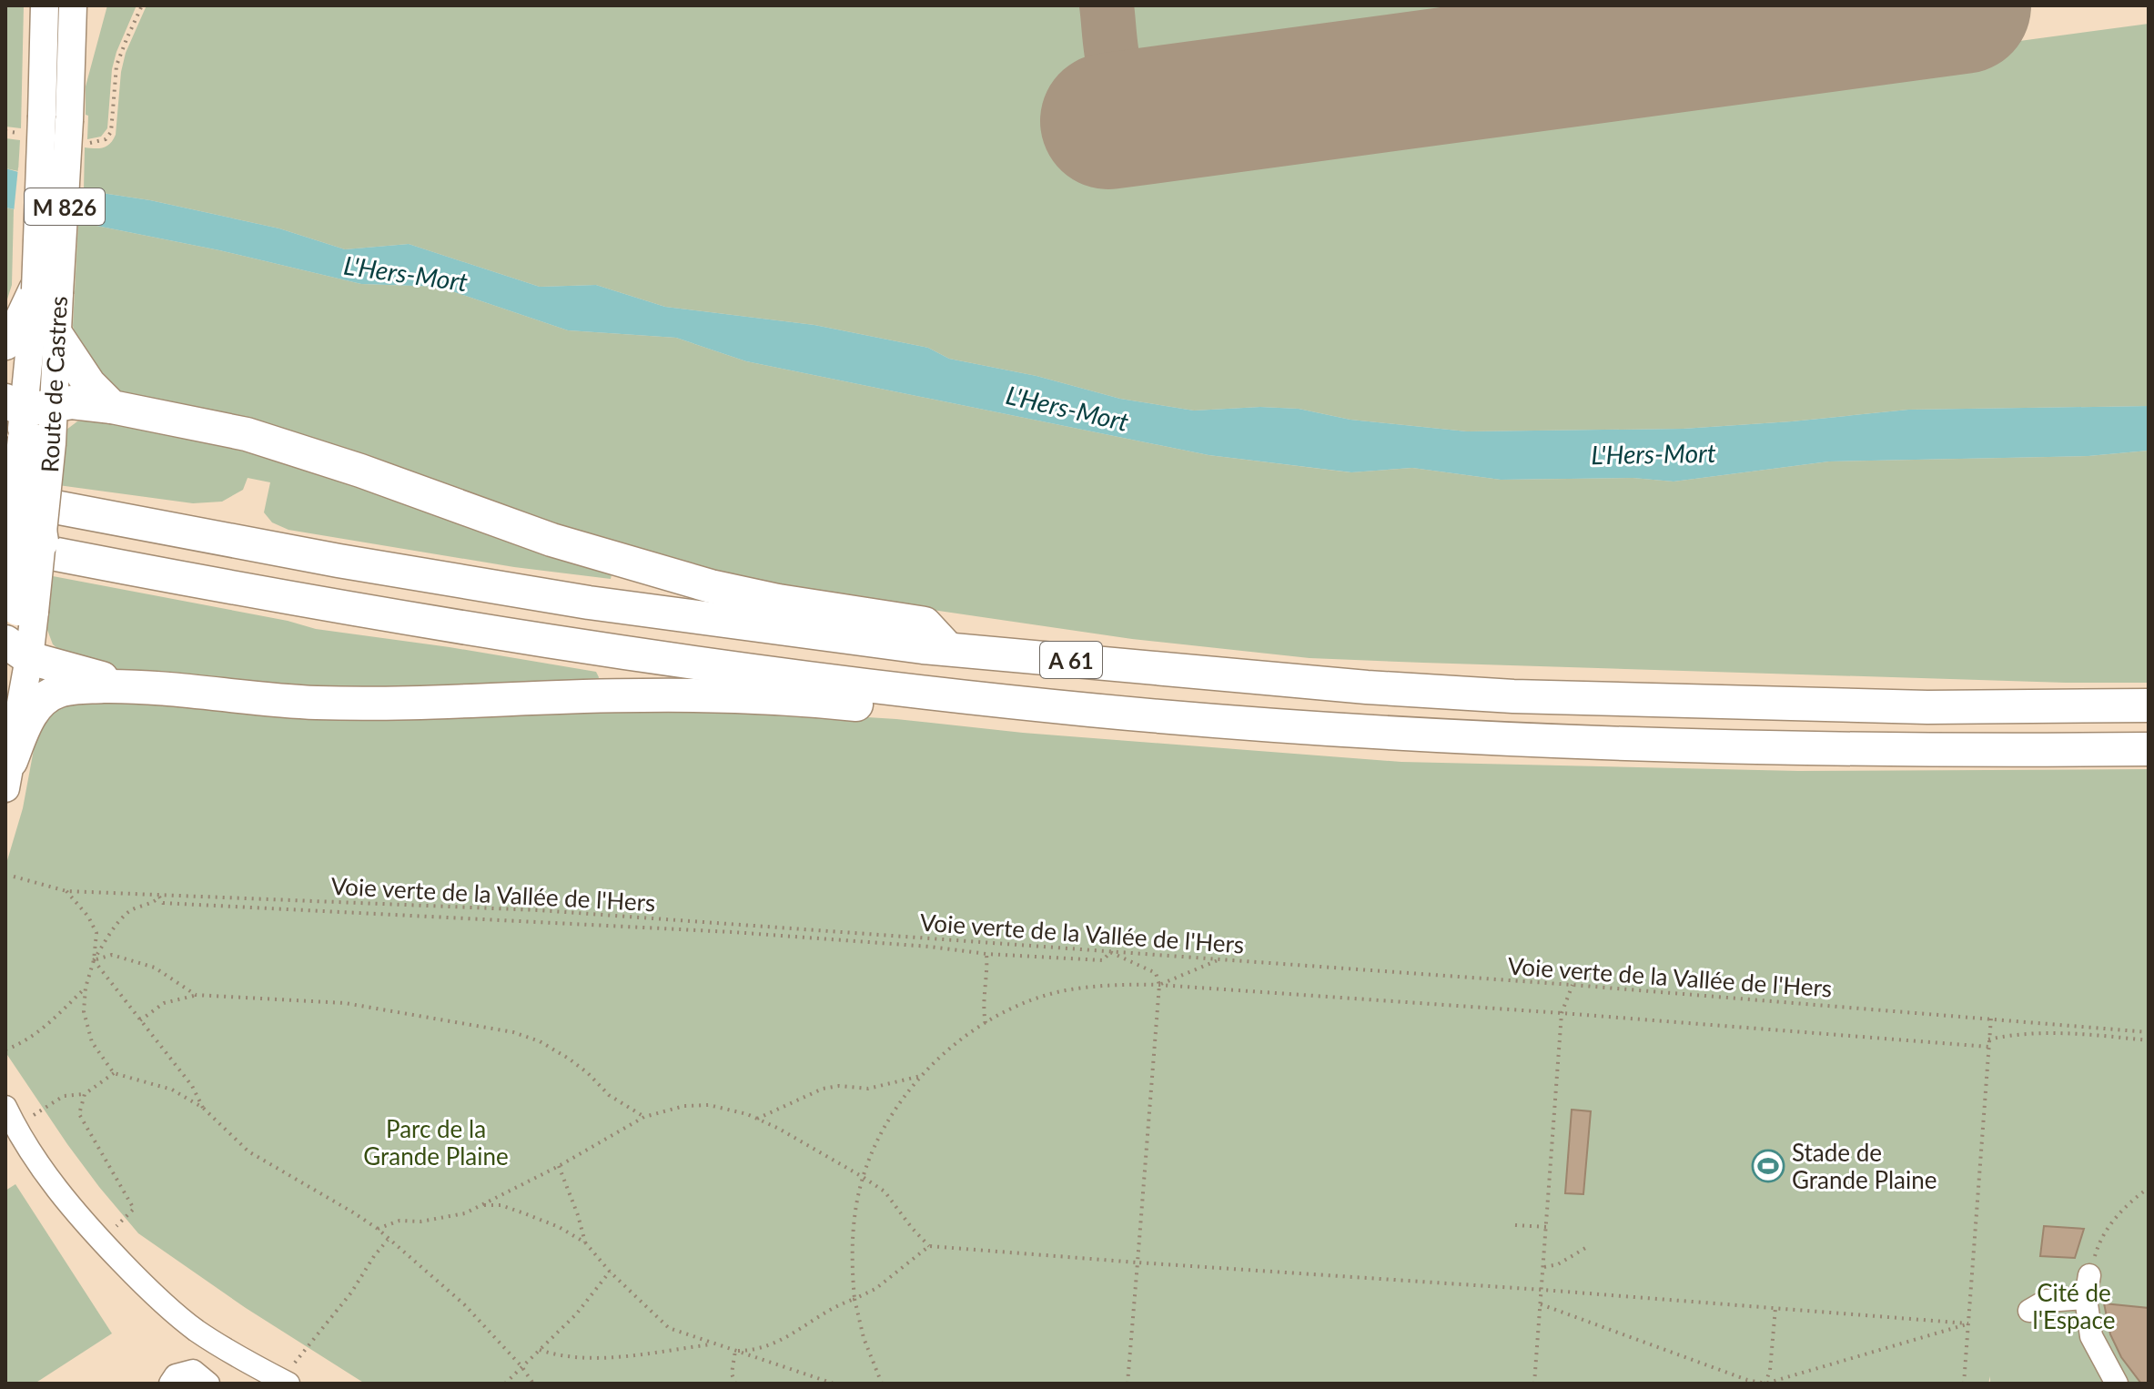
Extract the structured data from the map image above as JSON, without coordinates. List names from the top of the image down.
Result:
{
  "streets": {
    "highway": ["A 61"],
    "main road": ["M 826", "Route de Castres"],
    "path": ["Voie verte de la Vallée de l'Hers"]
  },
  "crossings": [
    ["Route de Castres", "A 61"]
  ],
  "water": ["L'Hers-Mort"],
  "parks": ["Parc de la Grande Plaine", "Cité de l'Espace"],
  "places": {
    "sports": ["Stade de Grande Plaine"]
  }
}
